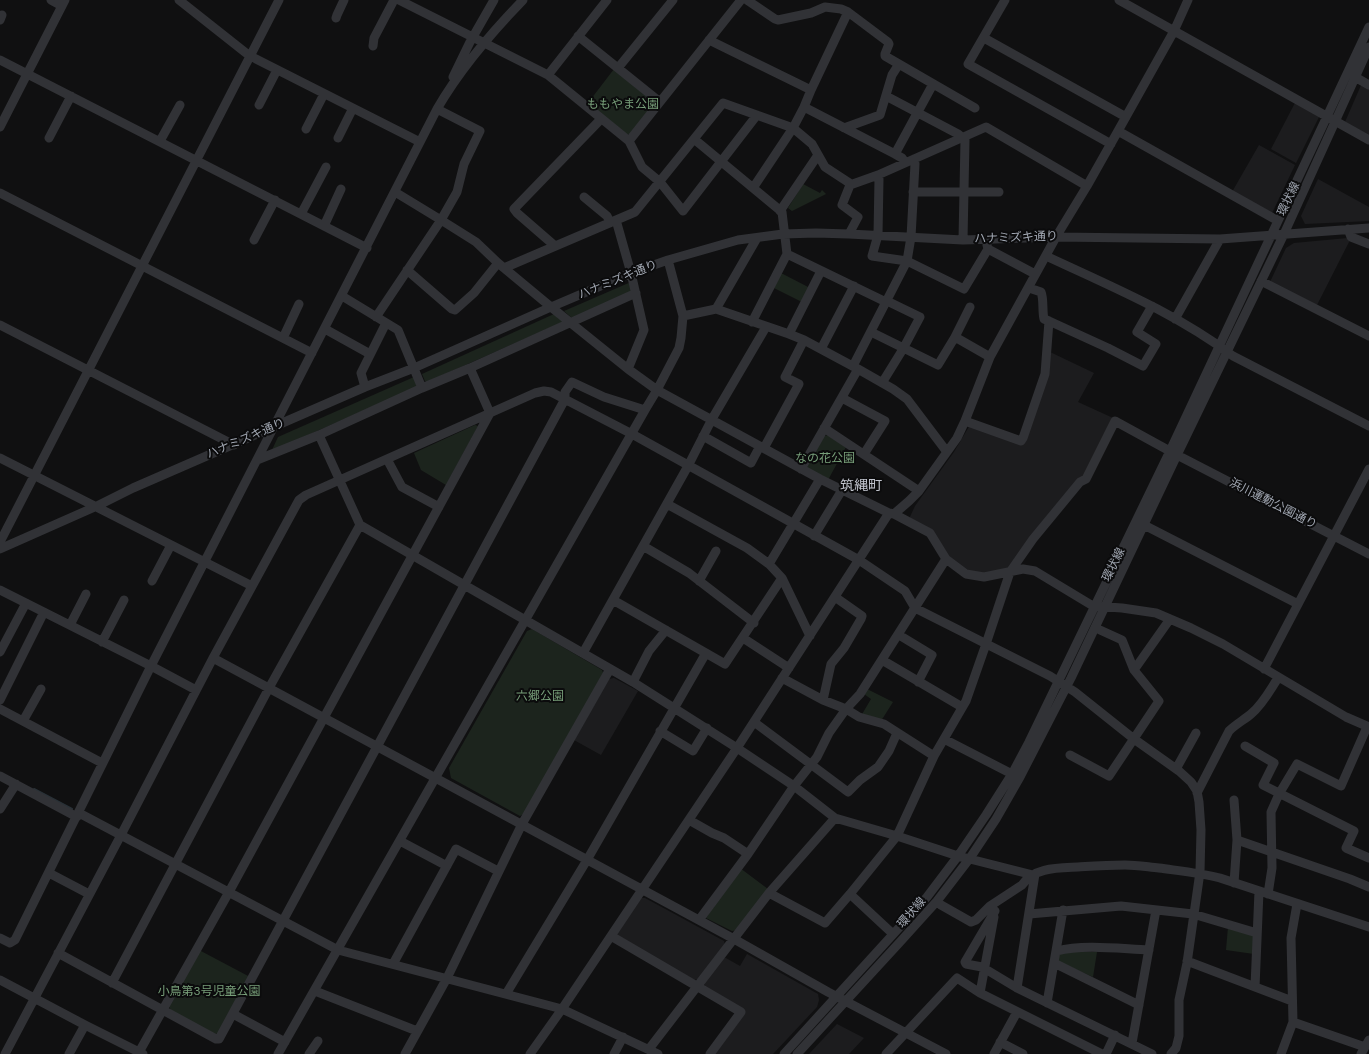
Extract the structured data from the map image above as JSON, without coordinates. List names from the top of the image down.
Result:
{
  "streets": {
    "street": ["環状線", "ハナミズキ通り", "浜川運動公園通り"]
  },
  "crossings": [
    ["環状線", "ハナミズキ通り"],
    ["環状線", "浜川運動公園通り"]
  ],
  "districts": ["筑縄町"],
  "parks": [
    "ももやま公園",
    "なの花公園",
    "六郷公園",
    "小鳥第3号児童公園"
  ]
}
